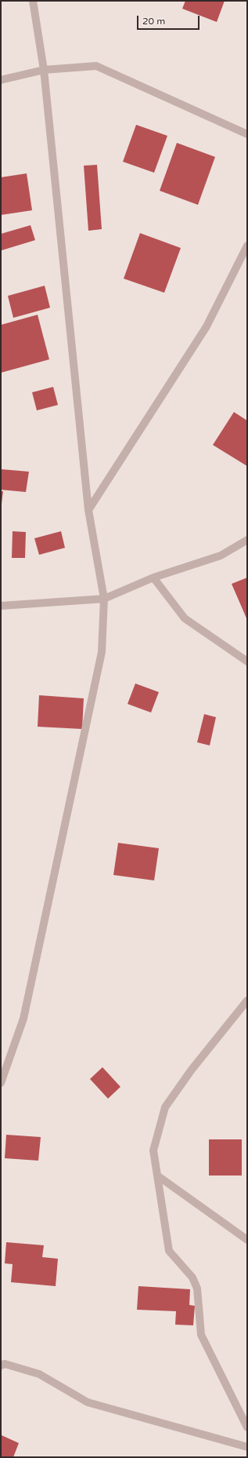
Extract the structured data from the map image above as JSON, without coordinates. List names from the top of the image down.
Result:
{
  "scale_bar": "20 m"
}
